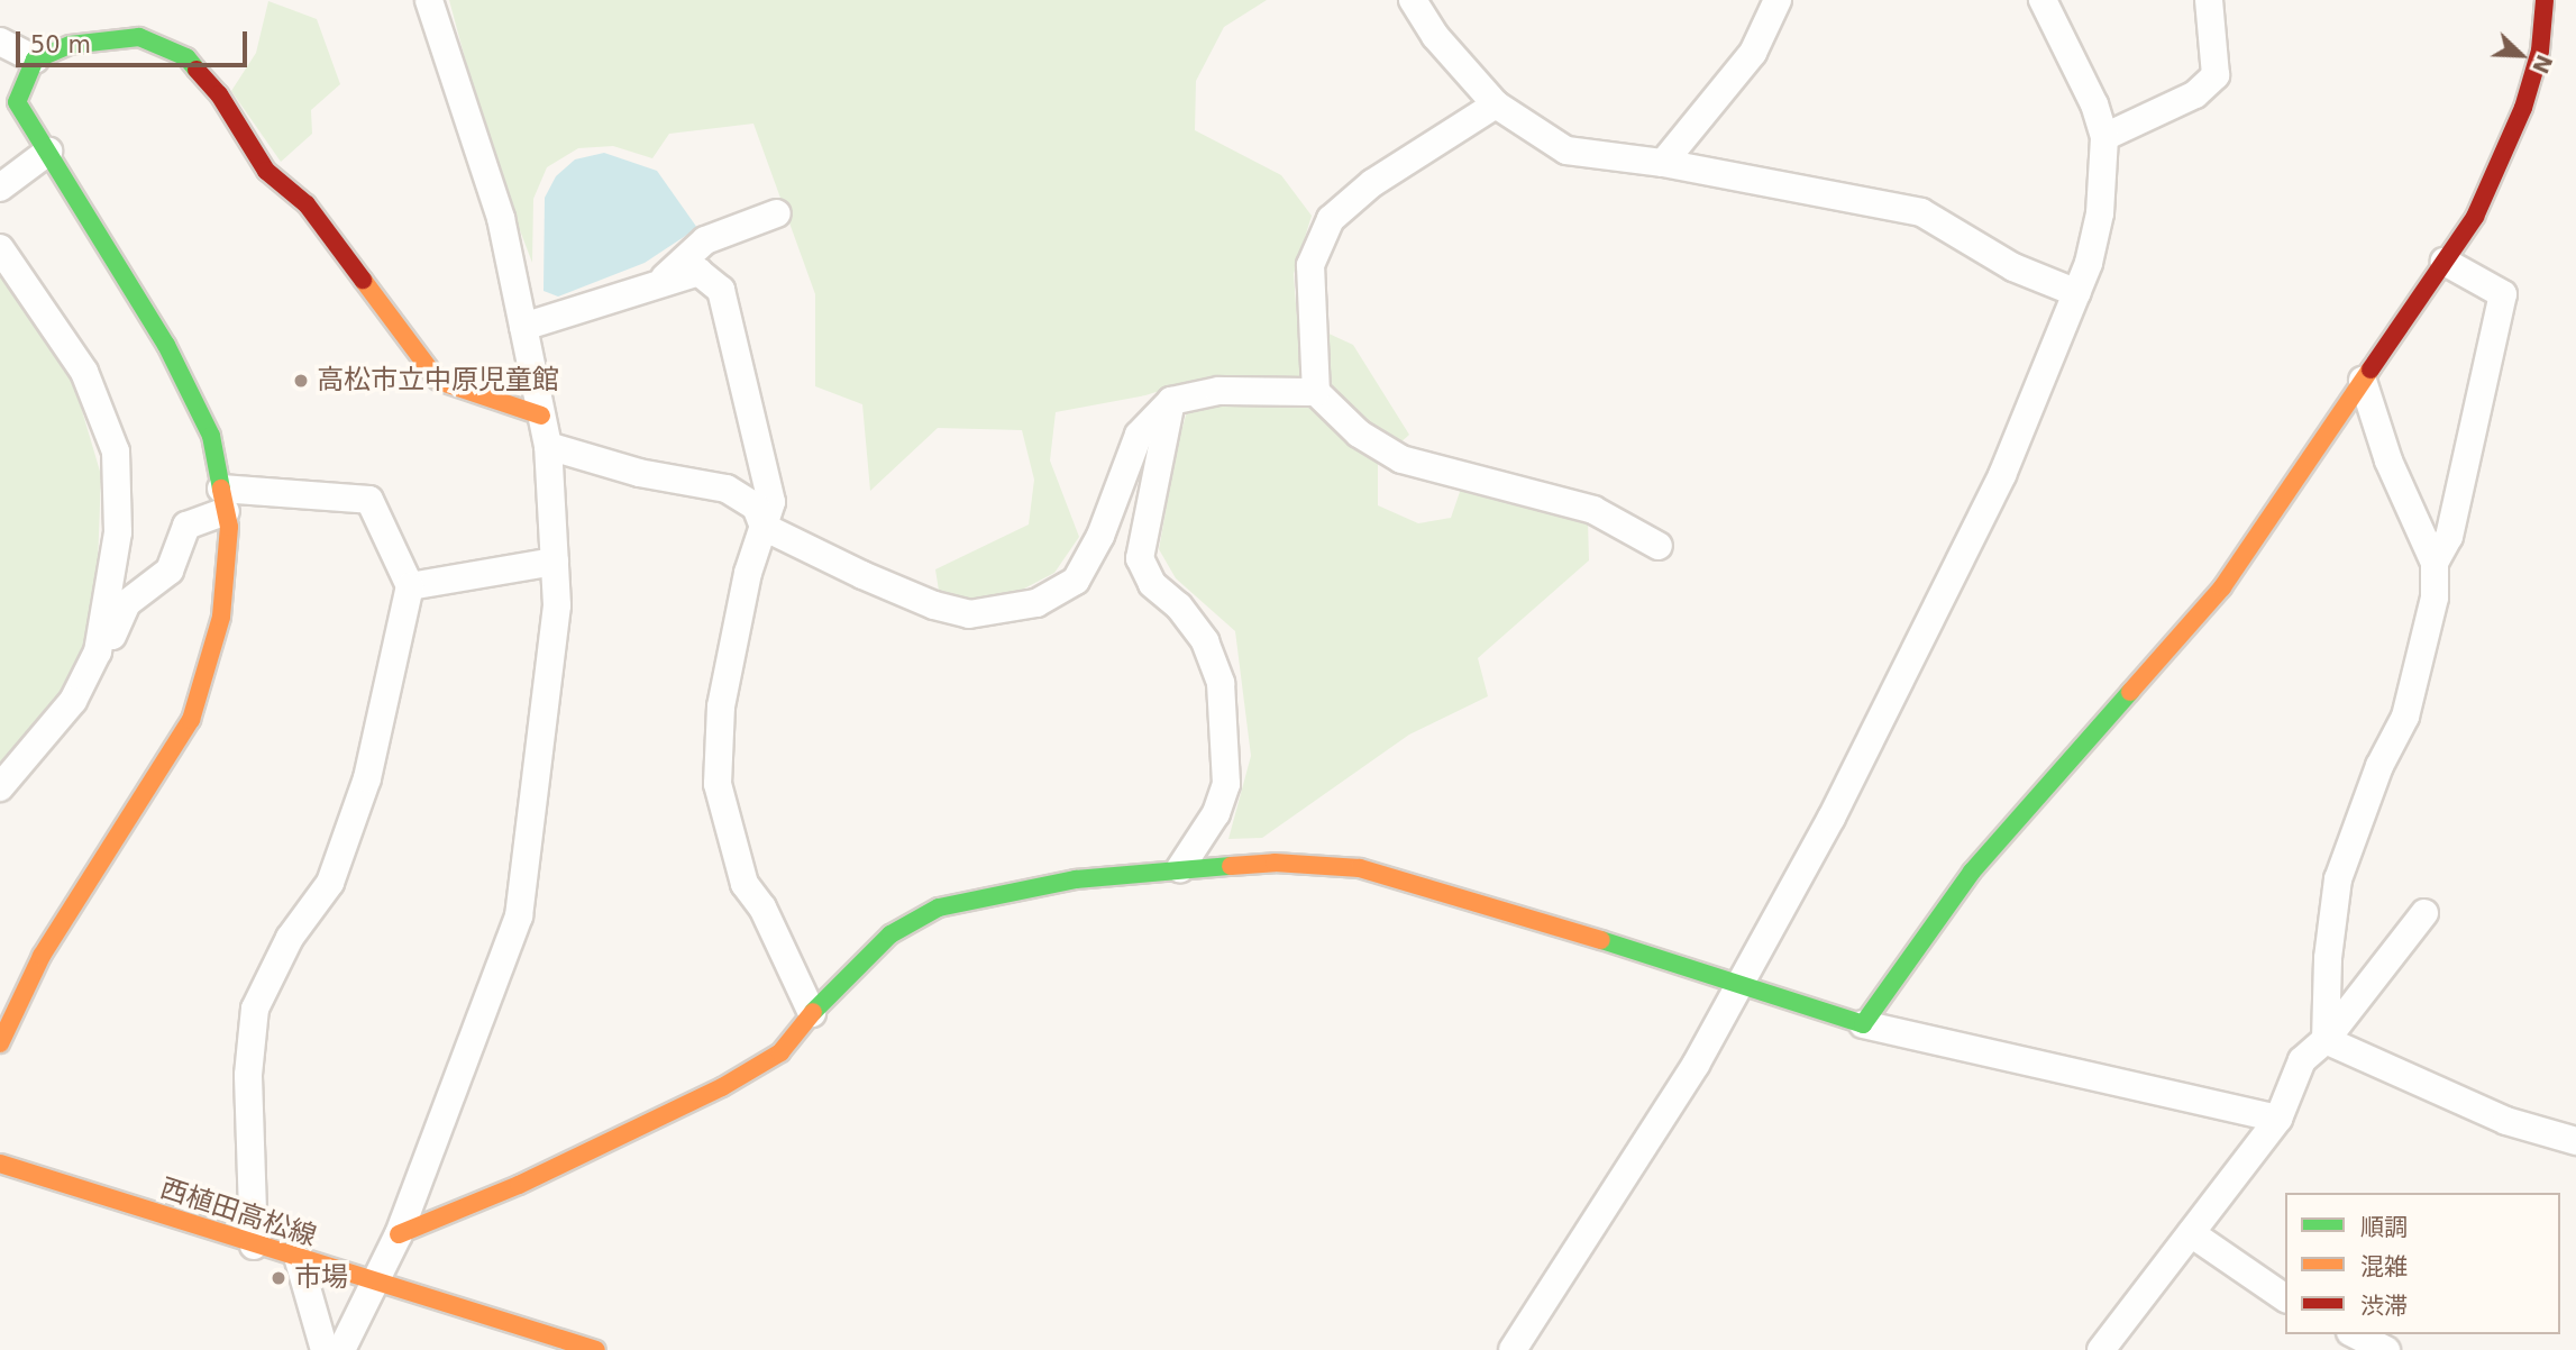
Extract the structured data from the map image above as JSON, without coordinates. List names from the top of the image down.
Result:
{
  "streets": {
    "street": ["西植田高松線"]
  },
  "places": ["高松市立中原児童館", "市場"],
  "legend": ["順調", "混雑", "渋滞"],
  "scale_bar": "50 m",
  "north": "bottom right"
}
